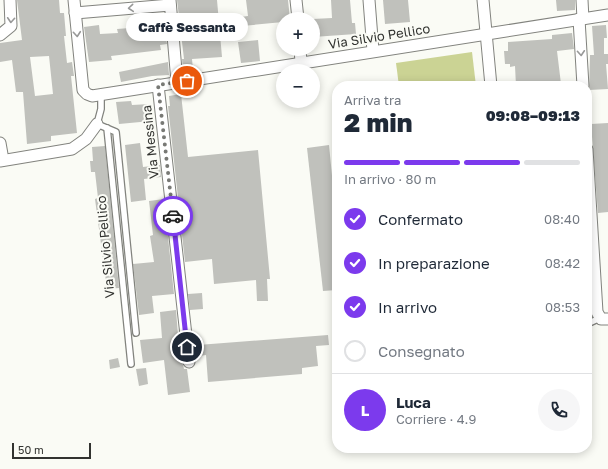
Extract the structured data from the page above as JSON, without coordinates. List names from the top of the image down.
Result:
{
  "streets": {
    "street": ["Via Silvio Pellico", "Via Messina"]
  },
  "crossings": [
    ["Via Silvio Pellico", "Via Messina"]
  ],
  "places": ["Caffè Sessanta"],
  "scale_bar": "50 m",
  "page": {
    "map_buttons": ["+", "−"],
    "bubble": "Caffè Sessanta",
    "heading": ["2 min", "Arriva tra", "09:08–09:13"],
    "panel": ["Luca", "Corriere · 4.9"],
    "bar": "In arrivo · 80 m",
    "list": [
      ["Confermato", "08:40"],
      ["In preparazione", "08:42"],
      ["In arrivo", "08:53"],
      "Consegnato"
    ],
    "round": "L",
    "scale": "50 m"
  }
}
